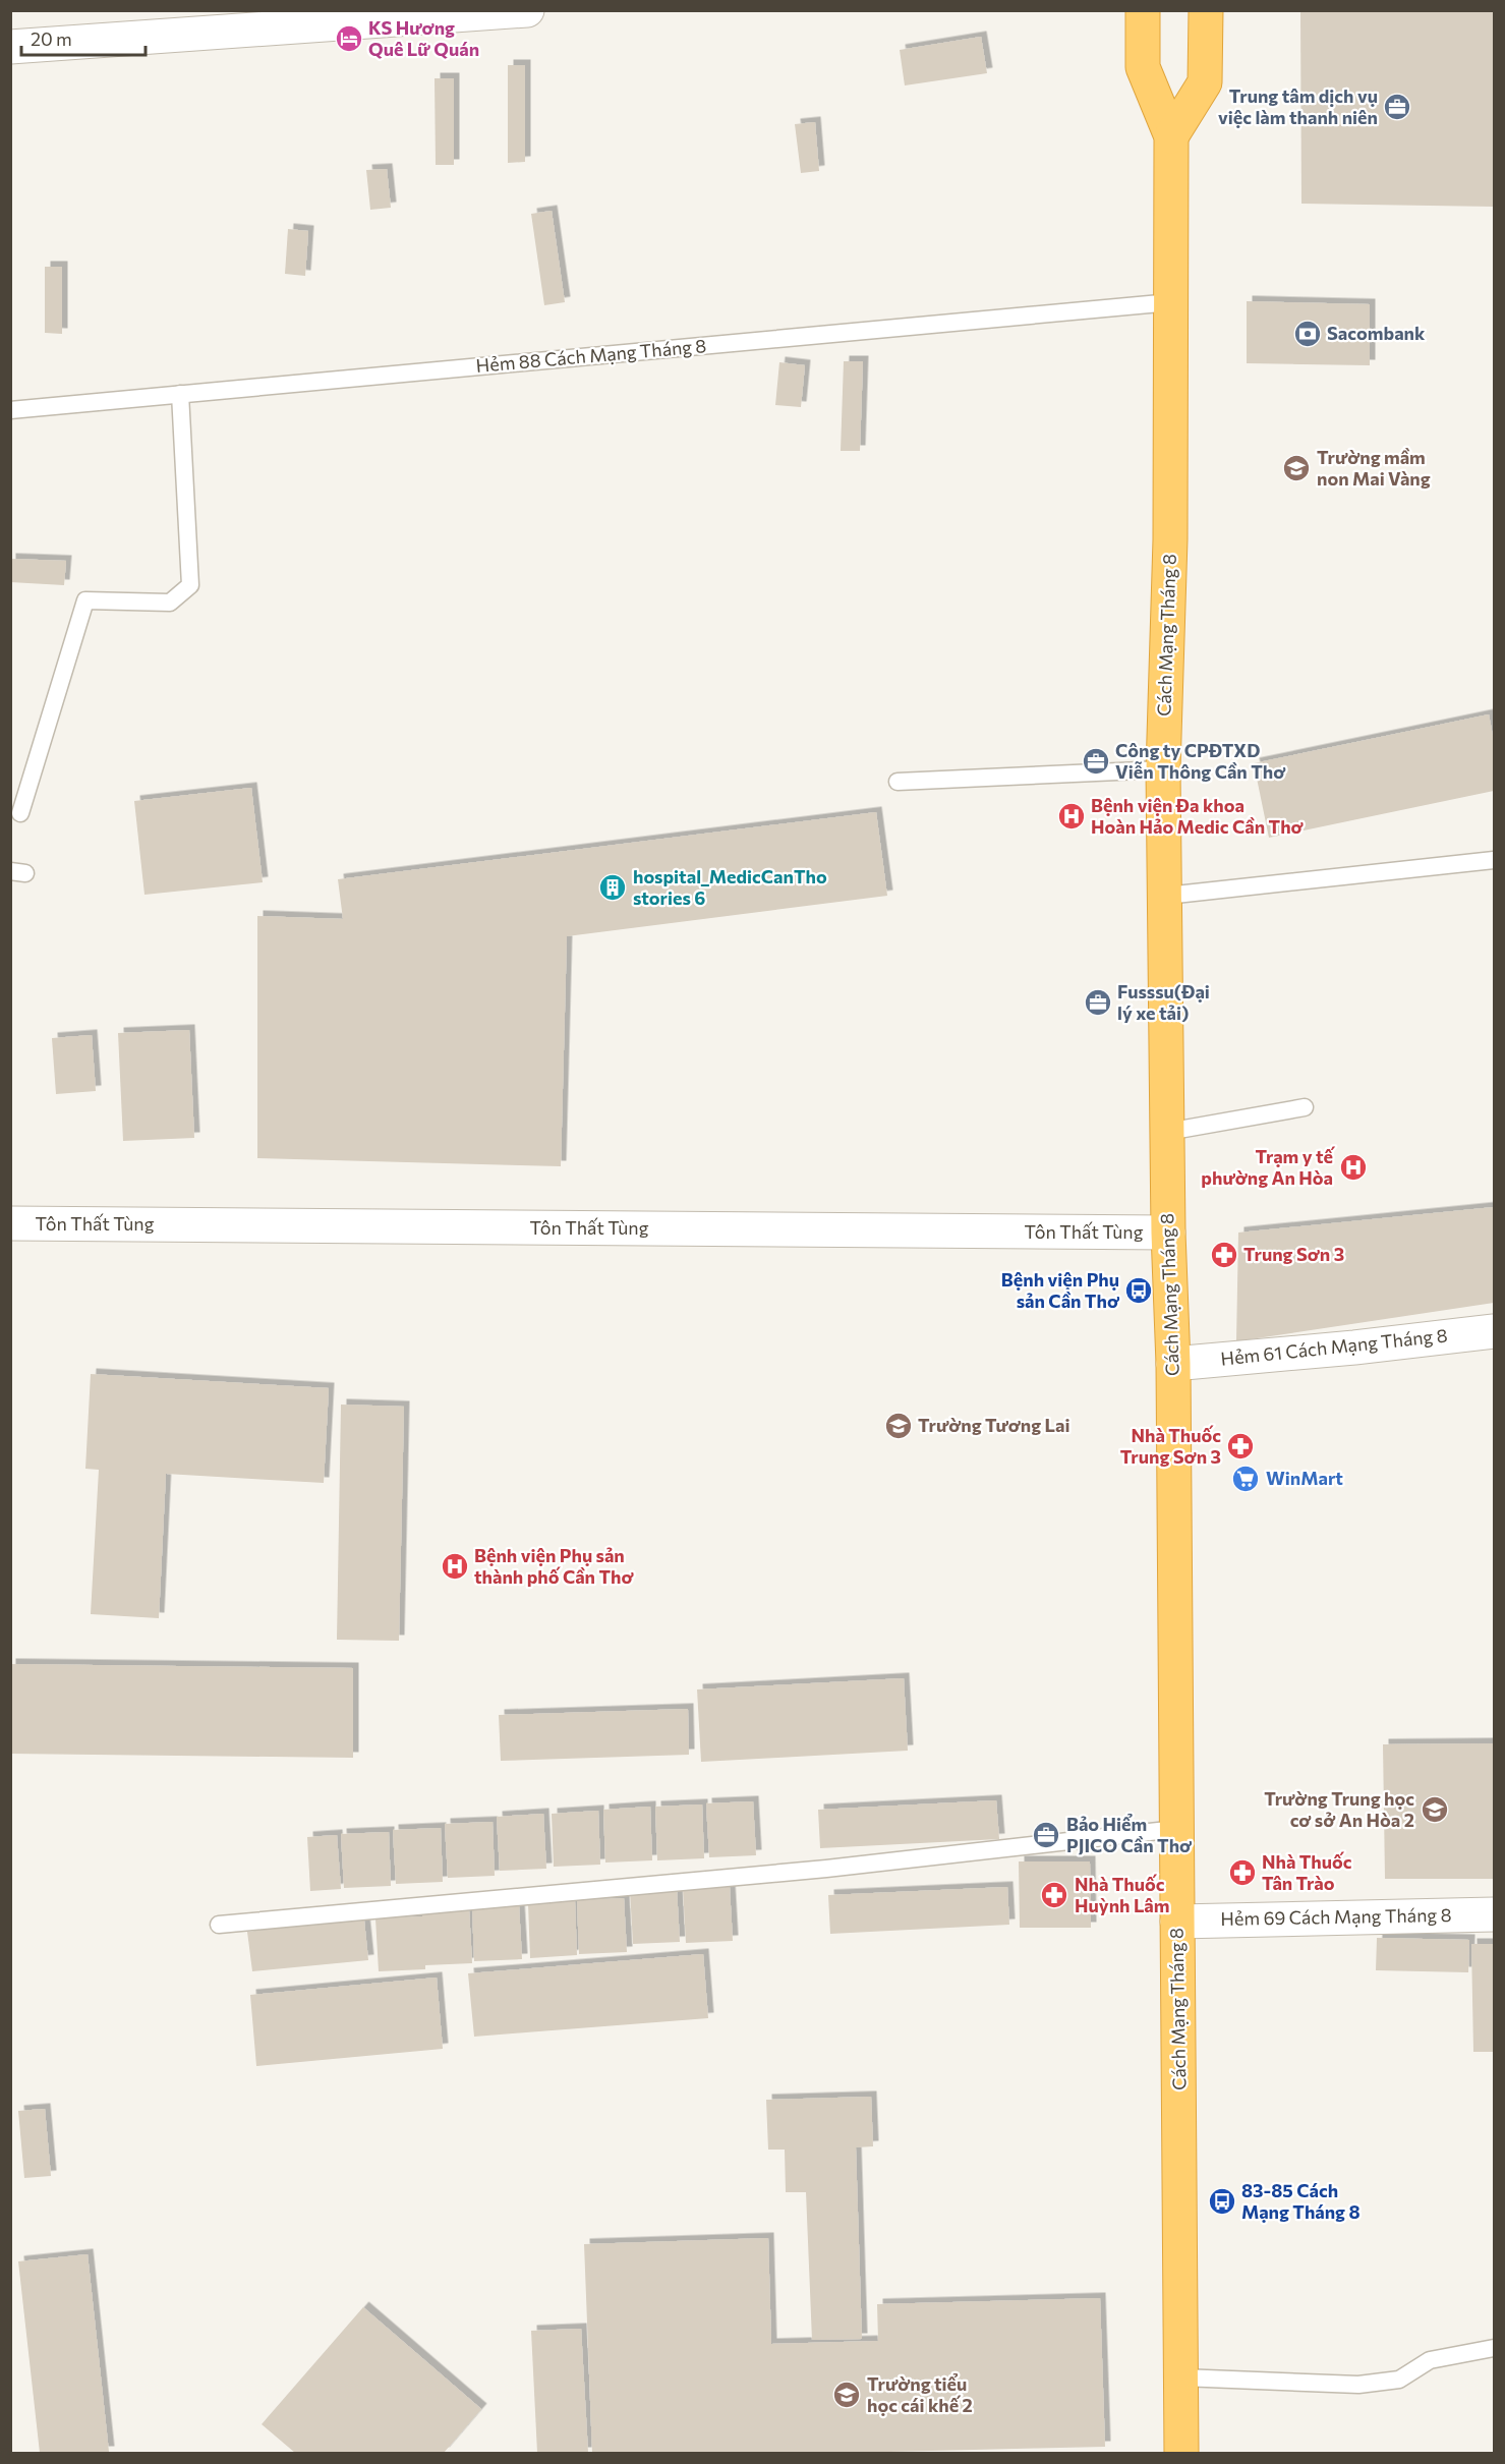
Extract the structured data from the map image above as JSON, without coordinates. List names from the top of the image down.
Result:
{
  "streets": {
    "highway": ["Cách Mạng Tháng 8"],
    "street": ["Tôn Thất Tùng", "Hẻm 61 Cách Mạng Tháng 8", "Hẻm 69 Cách Mạng Tháng 8"],
    "lane": ["Hẻm 88 Cách Mạng Tháng 8"]
  },
  "crossings": [
    ["Hẻm 88 Cách Mạng Tháng 8", "Cách Mạng Tháng 8"],
    ["Cách Mạng Tháng 8", "Tôn Thất Tùng"],
    ["Cách Mạng Tháng 8", "Hẻm 61 Cách Mạng Tháng 8"],
    ["Cách Mạng Tháng 8", "Hẻm 69 Cách Mạng Tháng 8"]
  ],
  "places": {
    "hotel": ["KS Hương Quê Lữ Quán"],
    "office": [
      "Trung tâm dịch vụ việc làm thanh niên",
      "Công ty CPĐTXD Viễn Thông Cần Thơ",
      "Fusssu(Đại lý xe tải)",
      "Bảo Hiểm PJICO Cần Thơ"
    ],
    "bank": ["Sacombank"],
    "school or university": [
      "Trường mầm non Mai Vàng",
      "Trường Tương Lai",
      "Trường Trung học cơ sở An Hòa 2",
      "Trường tiểu học cái khế 2"
    ],
    "hospital": ["Bệnh viện Đa khoa Hoàn Hảo Medic Cần Thơ", "Trạm y tế phường An Hòa", "Bệnh viện Phụ sản thành phố Cần Thơ"],
    "building": ["hospital_MedicCanTho stories 6"],
    "pharmacy": [
      "Trung Sơn 3",
      "Nhà Thuốc Trung Sơn 3",
      "Nhà Thuốc Tân Trào",
      "Nhà Thuốc Huỳnh Lâm"
    ],
    "bus stop": ["Bệnh viện Phụ sản Cần Thơ", "83-85 Cách Mạng Tháng 8"],
    "supermarket": ["WinMart"]
  },
  "scale_bar": "20 m"
}
